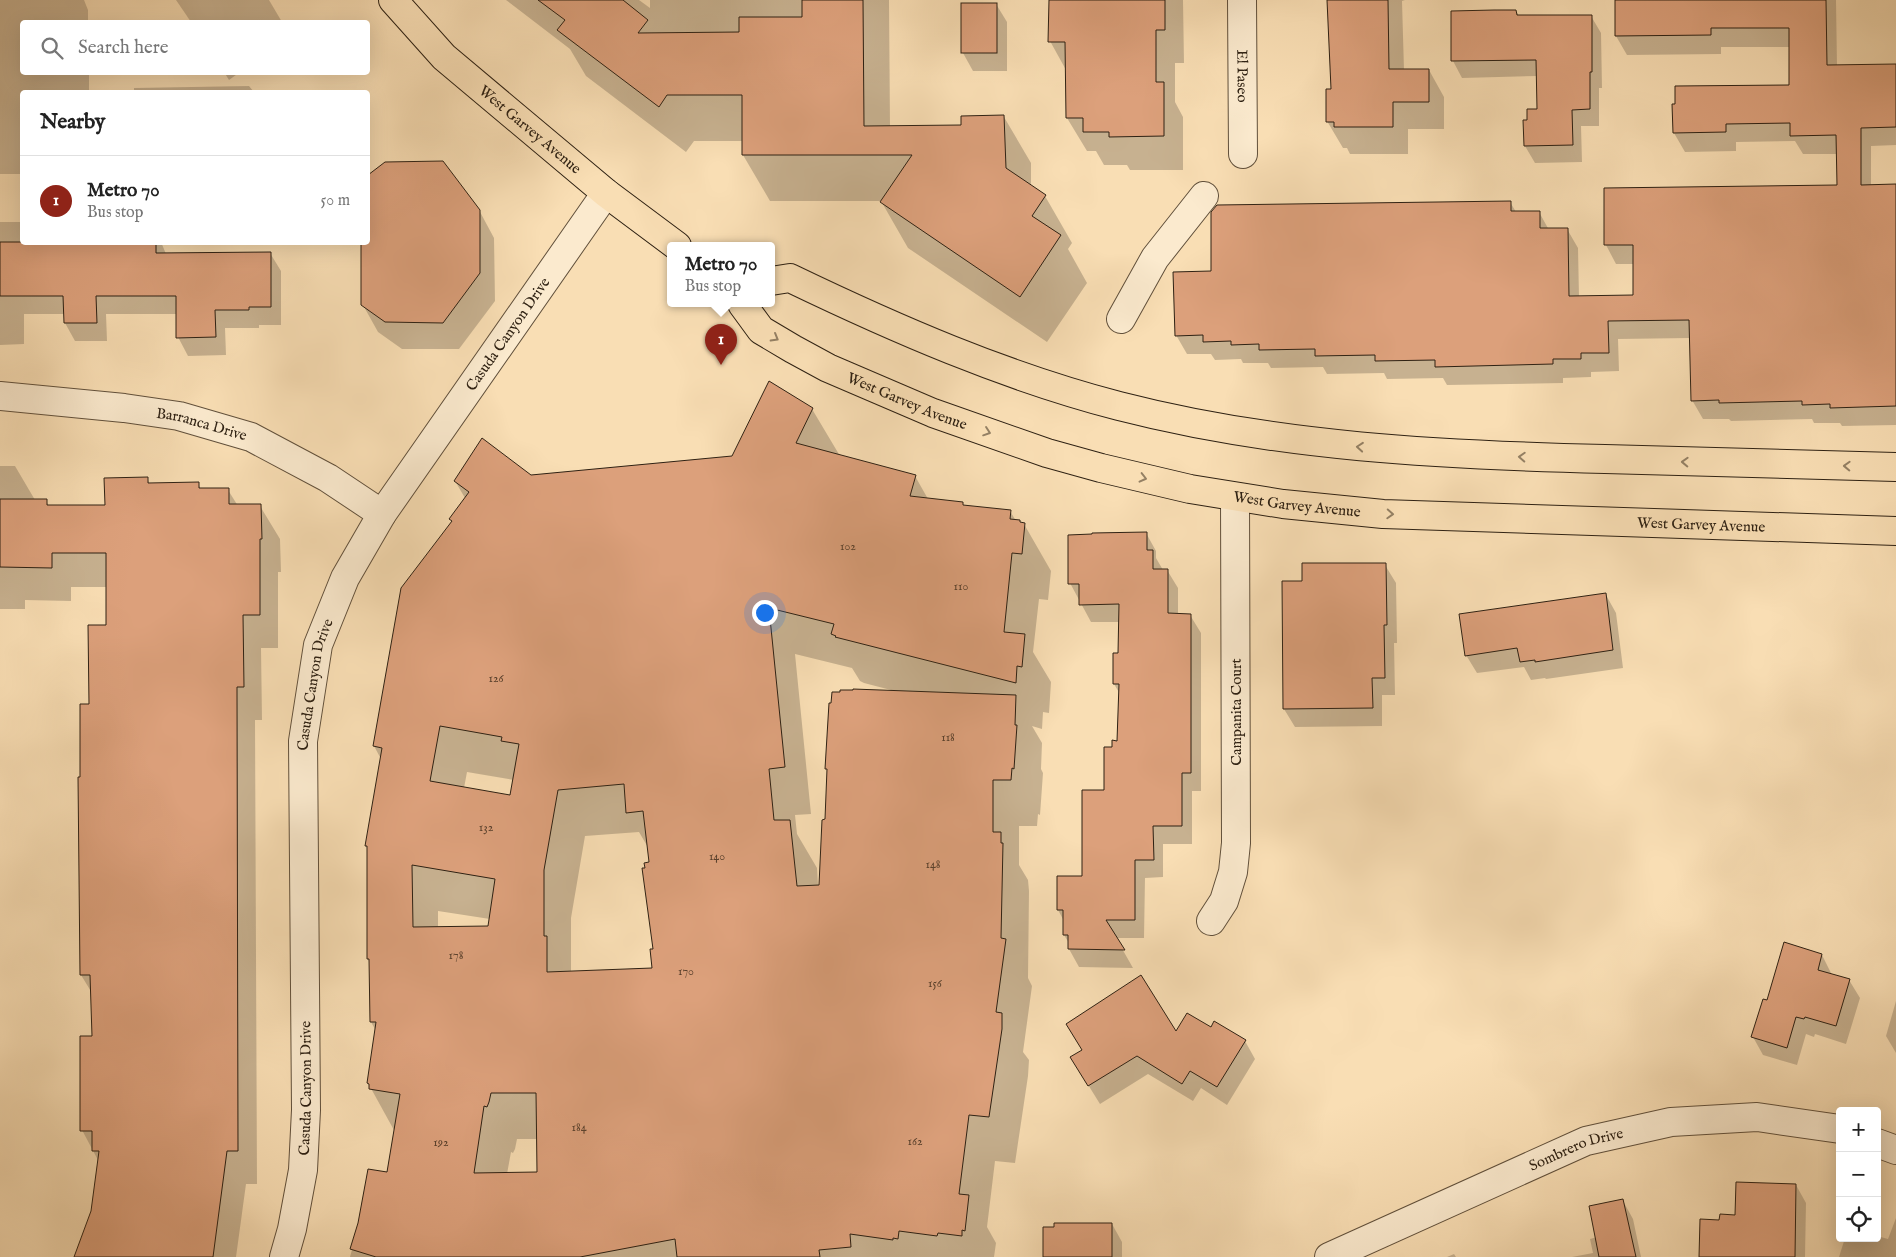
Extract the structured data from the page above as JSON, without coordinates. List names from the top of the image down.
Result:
{
  "streets": {
    "main road": ["West Garvey Avenue"],
    "street": [
      "El Paseo",
      "Casuda Canyon Drive",
      "Barranca Drive",
      "Campanita Court",
      "Sombrero Drive"
    ]
  },
  "crossings": [
    ["West Garvey Avenue", "Casuda Canyon Drive"],
    ["West Garvey Avenue", "Campanita Court"],
    ["Casuda Canyon Drive", "Barranca Drive"]
  ],
  "house_numbers": [
    "102",
    "110",
    "126",
    "118",
    "132",
    "140",
    "148",
    "178",
    "170",
    "156",
    "184",
    "162",
    "192"
  ],
  "page": {
    "search": "Search here",
    "heading": "Nearby",
    "list": [
      {
        "mark": "1",
        "name": "Metro 70",
        "note": "Bus stop",
        "value": "50 m"
      }
    ],
    "popup": ["Metro 70", "Bus stop"],
    "pins": "1",
    "map_buttons": ["+", "−"]
  }
}
